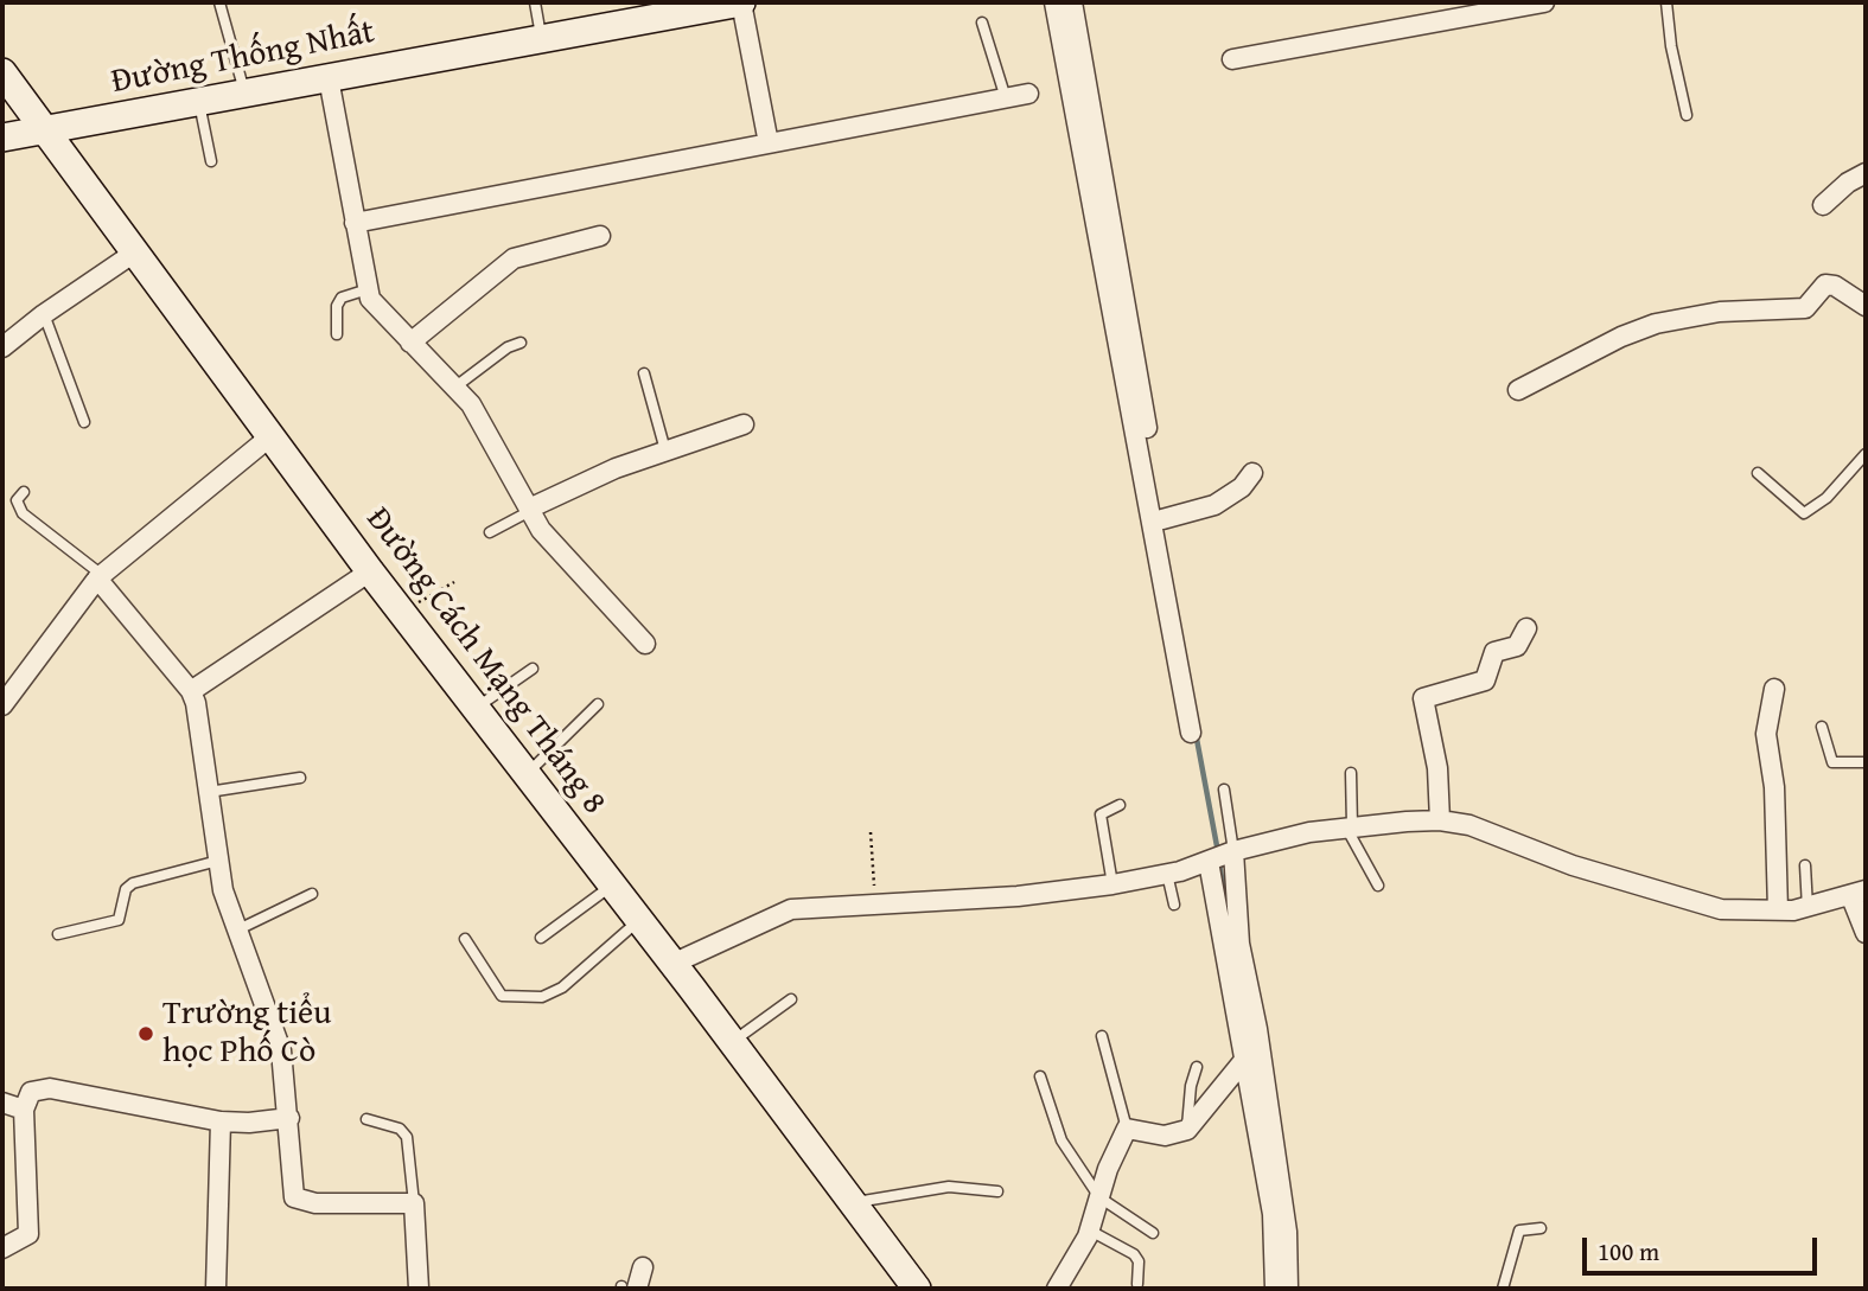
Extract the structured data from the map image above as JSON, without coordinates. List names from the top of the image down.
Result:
{
  "streets": {
    "street": ["Đường Thống Nhất", "Đường Cách Mạng Tháng 8"]
  },
  "crossings": [
    ["Đường Thống Nhất", "Đường Cách Mạng Tháng 8"]
  ],
  "places": ["Trường tiểu học Phố Cò"],
  "scale_bar": "100 m"
}
